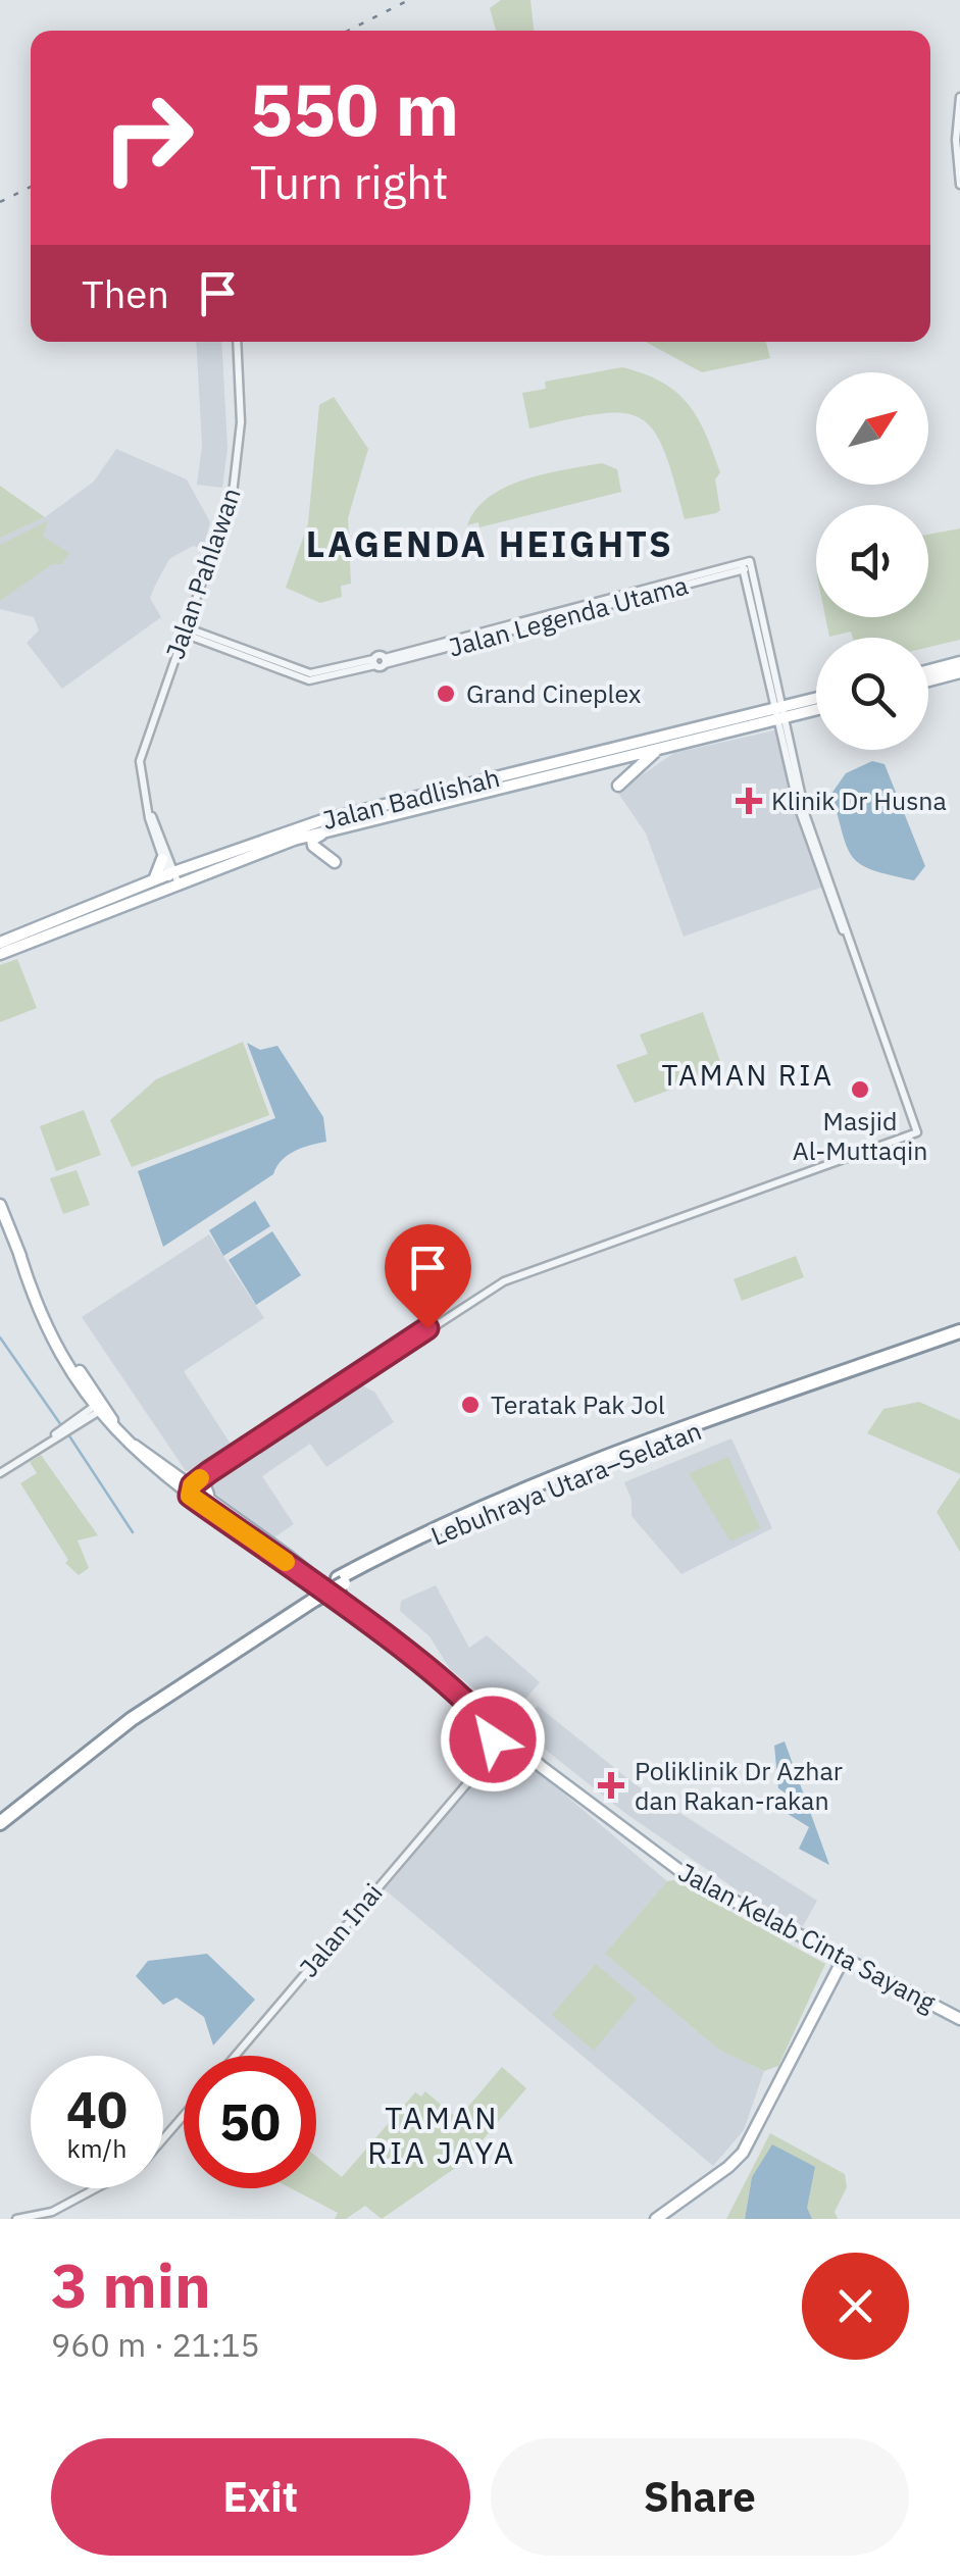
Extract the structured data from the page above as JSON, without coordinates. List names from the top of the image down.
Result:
{
  "streets": {
    "highway": ["Lebuhraya Utara–Selatan"],
    "main road": ["Jalan Badlishah", "Jalan Kelab Cinta Sayang"],
    "street": ["Jalan Pahlawan", "Jalan Legenda Utama", "Jalan Inai"]
  },
  "crossings": [
    ["Jalan Pahlawan", "Jalan Legenda Utama"],
    ["Jalan Pahlawan", "Jalan Badlishah"],
    ["Jalan Legenda Utama", "Jalan Badlishah"],
    ["Jalan Inai", "Jalan Kelab Cinta Sayang"]
  ],
  "districts": ["LAGENDA HEIGHTS", "TAMAN RIA", "TAMAN RIA JAYA"],
  "places": {
    "other": ["Grand Cineplex", "Masjid Al-Muttaqin", "Teratak Pak Jol"],
    "health": ["Klinik Dr Husna", "Poliklinik Dr Azhar dan Rakan-rakan"]
  },
  "north": "top right",
  "page": {
    "turn": ["550 m", "Turn right"],
    "then": "Then",
    "speed": "40 km/h",
    "limit": "50",
    "heading": ["3 min", "960 m · 21:15"],
    "buttons": ["Exit", "Share"]
  }
}
